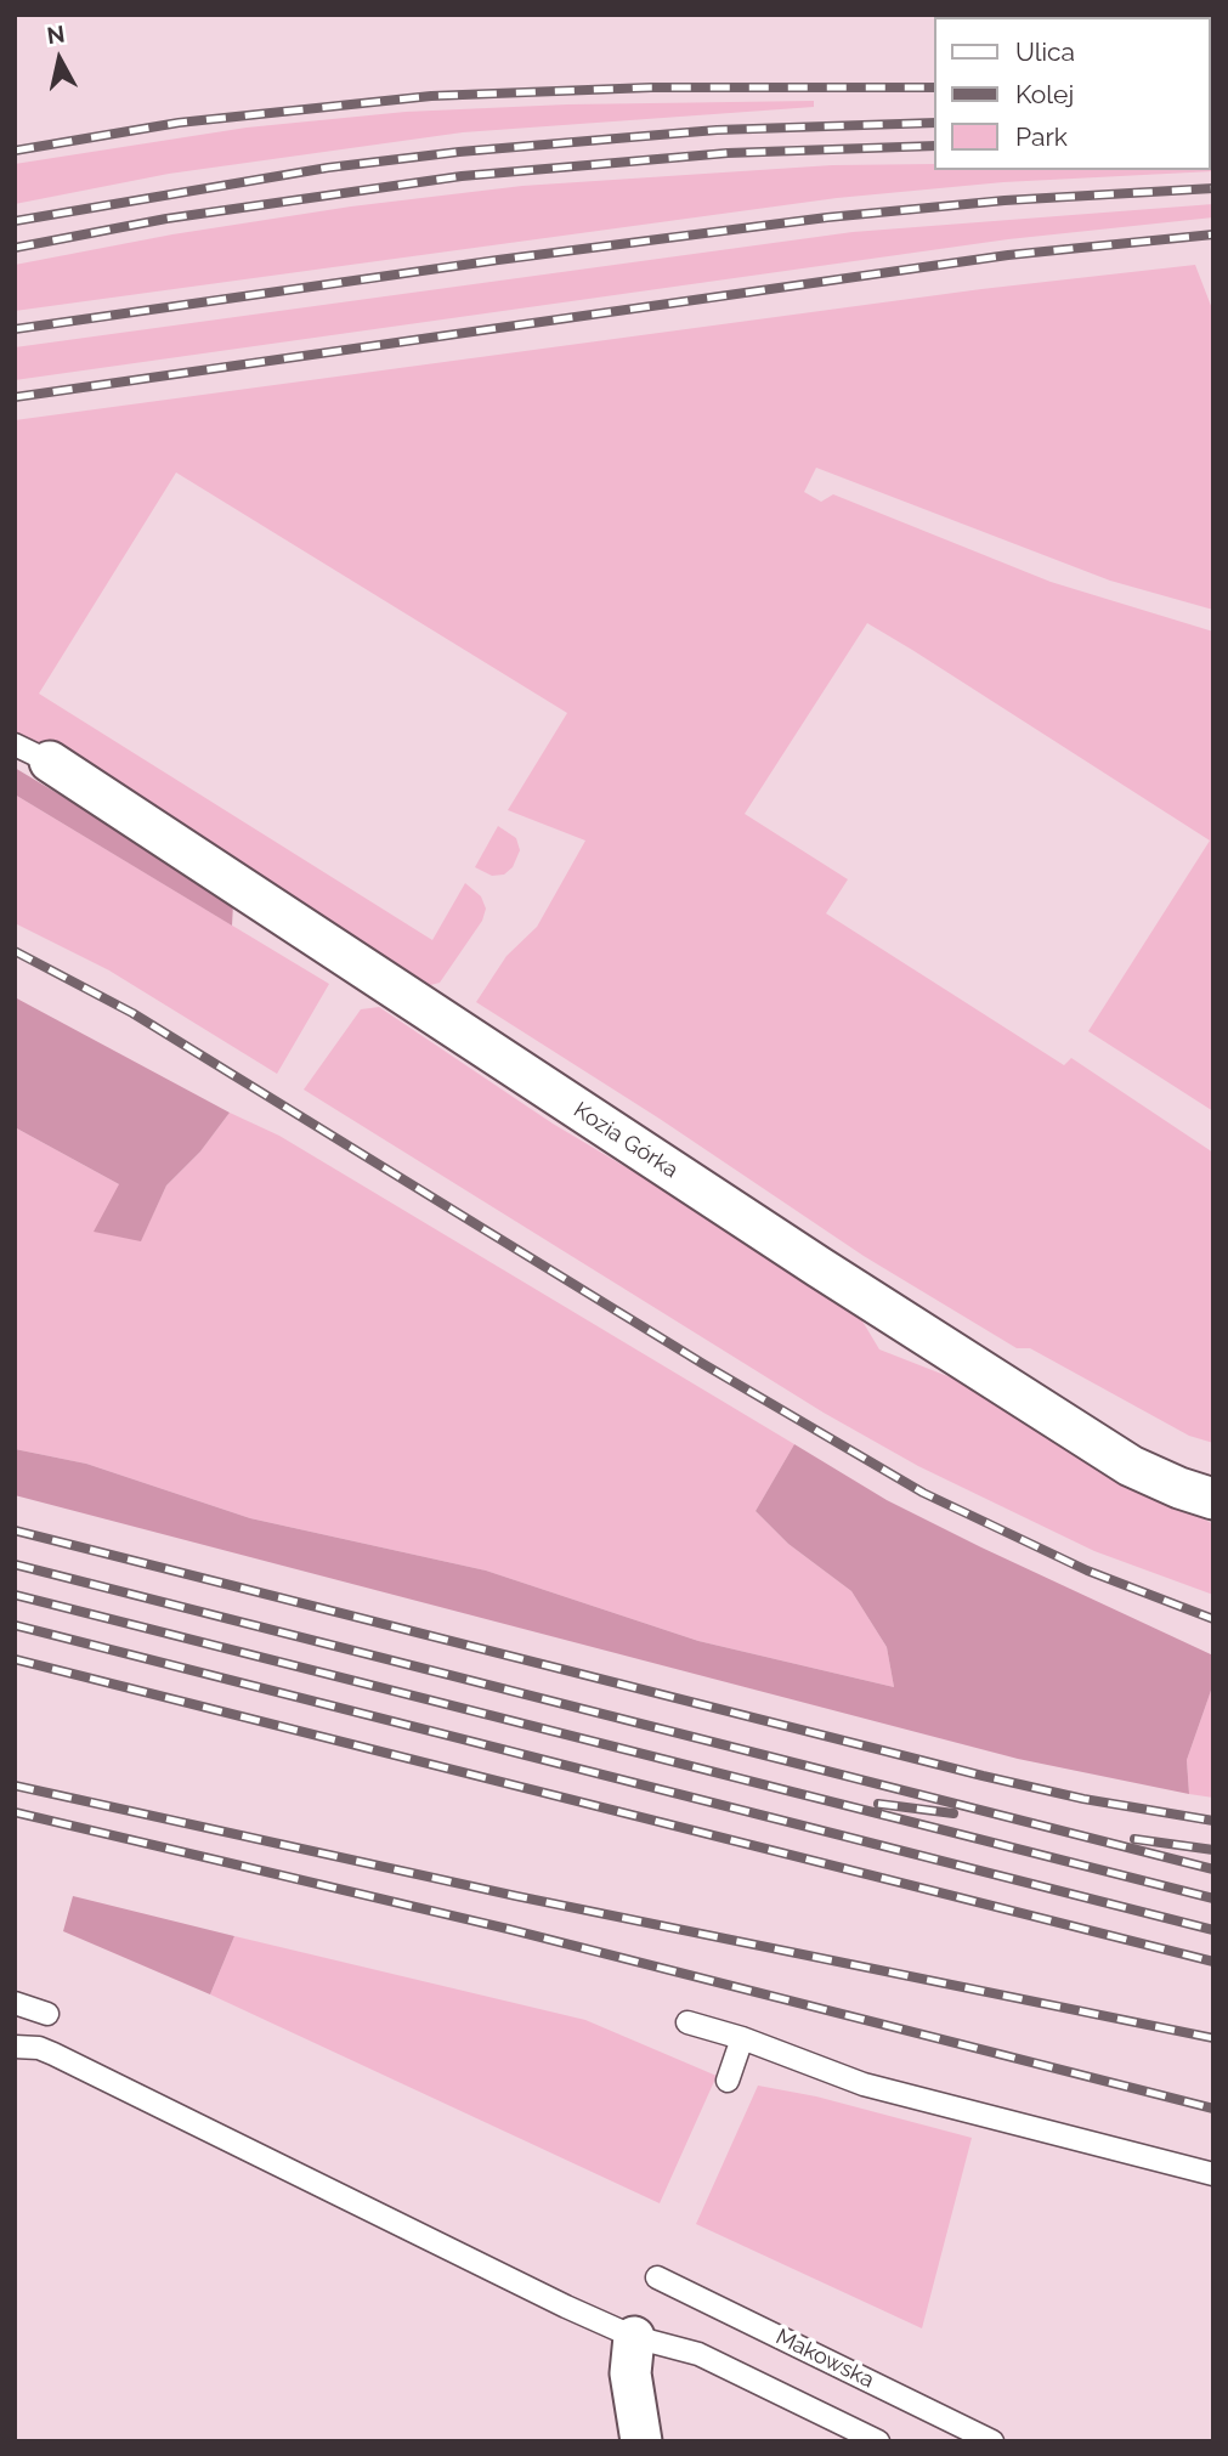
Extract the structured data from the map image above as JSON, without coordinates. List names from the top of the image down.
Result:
{
  "streets": {
    "street": ["Kozia Górka"],
    "lane": ["Makowska"]
  },
  "legend": ["Ulica", "Kolej", "Park"],
  "north": "top"
}
